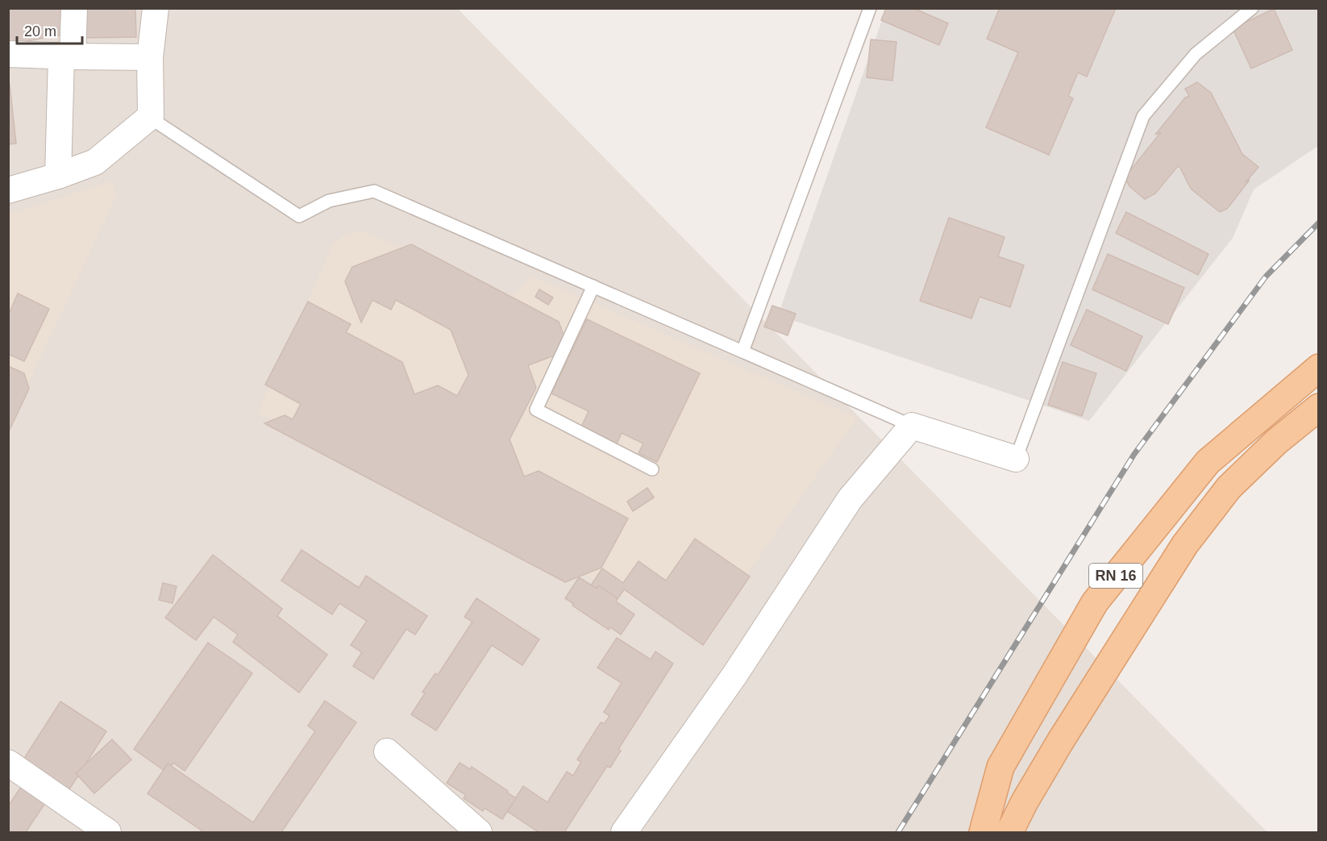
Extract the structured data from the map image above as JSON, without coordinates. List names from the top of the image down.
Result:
{
  "streets": {
    "main road": ["RN 16"]
  },
  "scale_bar": "20 m"
}
